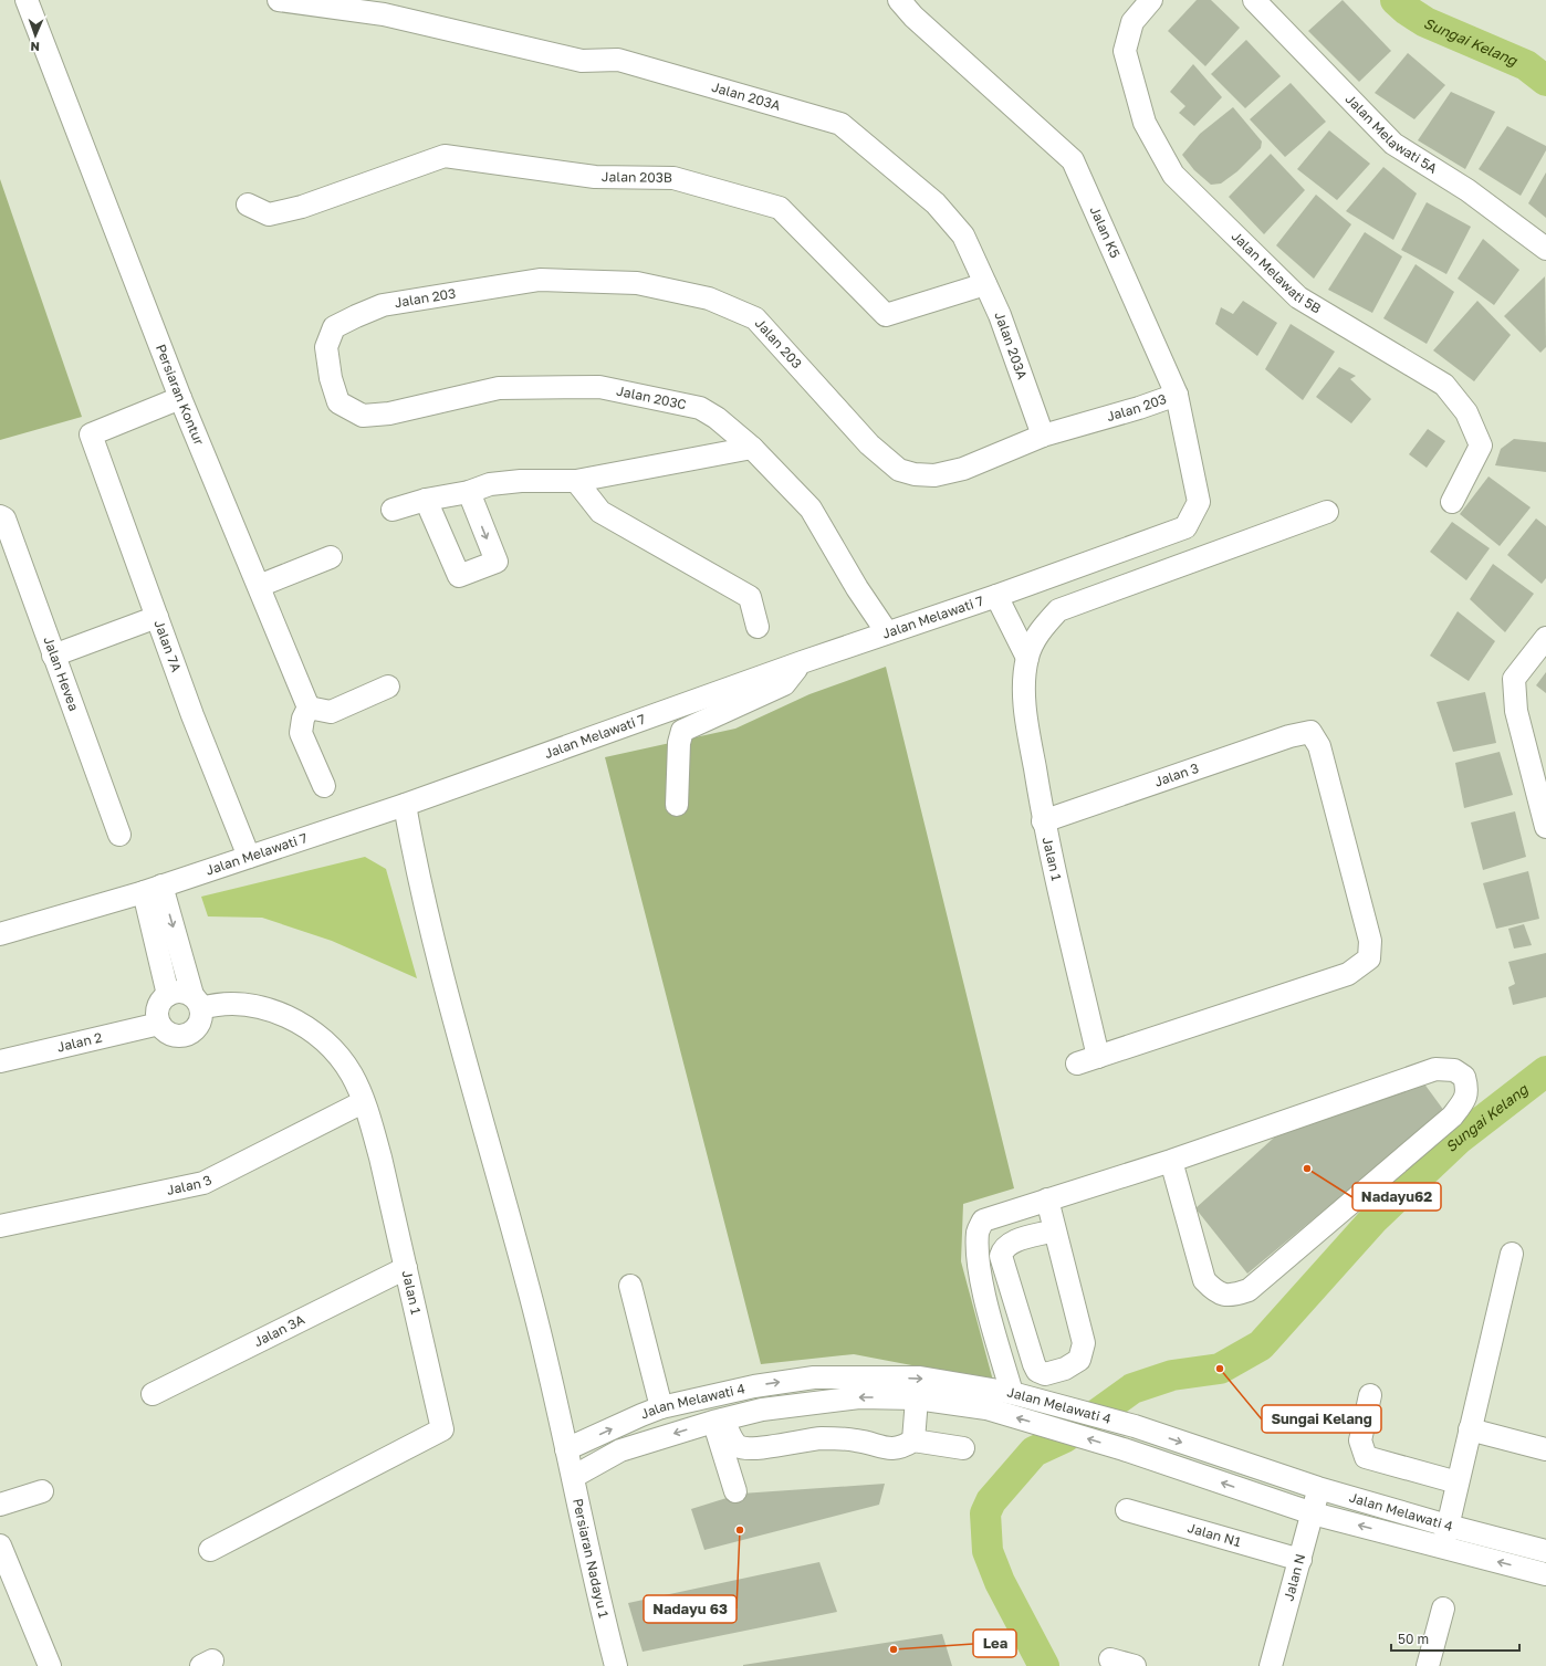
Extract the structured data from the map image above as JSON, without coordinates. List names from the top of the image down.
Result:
{
  "streets": {
    "street": [
      "Jalan 203A",
      "Jalan Melawati 5A",
      "Jalan 203B",
      "Jalan K5",
      "Jalan Melawati 5B",
      "Jalan 203",
      "Persiaran Kontur",
      "Jalan 203C",
      "Jalan Melawati 7",
      "Jalan 7A",
      "Jalan Hevea",
      "Jalan 3",
      "Jalan 1",
      "Jalan 2",
      "Jalan 3A",
      "Jalan Melawati 4",
      "Jalan N1",
      "Persiaran Nadayu 1",
      "Jalan N"
    ]
  },
  "crossings": [
    ["Jalan 203A", "Jalan 203B"],
    ["Jalan 203A", "Jalan 203"],
    ["Jalan K5", "Jalan 203"],
    ["Jalan K5", "Jalan Melawati 7"],
    ["Jalan 203", "Jalan 203C"],
    ["Persiaran Kontur", "Jalan 7A"],
    ["Jalan 203C", "Jalan Melawati 7"],
    ["Jalan Melawati 7", "Jalan 7A"],
    ["Jalan Melawati 7", "Persiaran Nadayu 1"],
    ["Jalan 3", "Jalan 1"],
    ["Jalan 1", "Jalan 2"],
    ["Jalan 1", "Jalan 3A"],
    ["Jalan Melawati 4", "Persiaran Nadayu 1"],
    ["Jalan Melawati 4", "Jalan N"],
    ["Jalan N1", "Jalan N"]
  ],
  "water": ["Sungai Kelang"],
  "places": [
    "Nadayu62",
    "Sungai Kelang",
    "Nadayu 63",
    "Lea"
  ],
  "scale_bar": "50 m",
  "north": "bottom"
}
